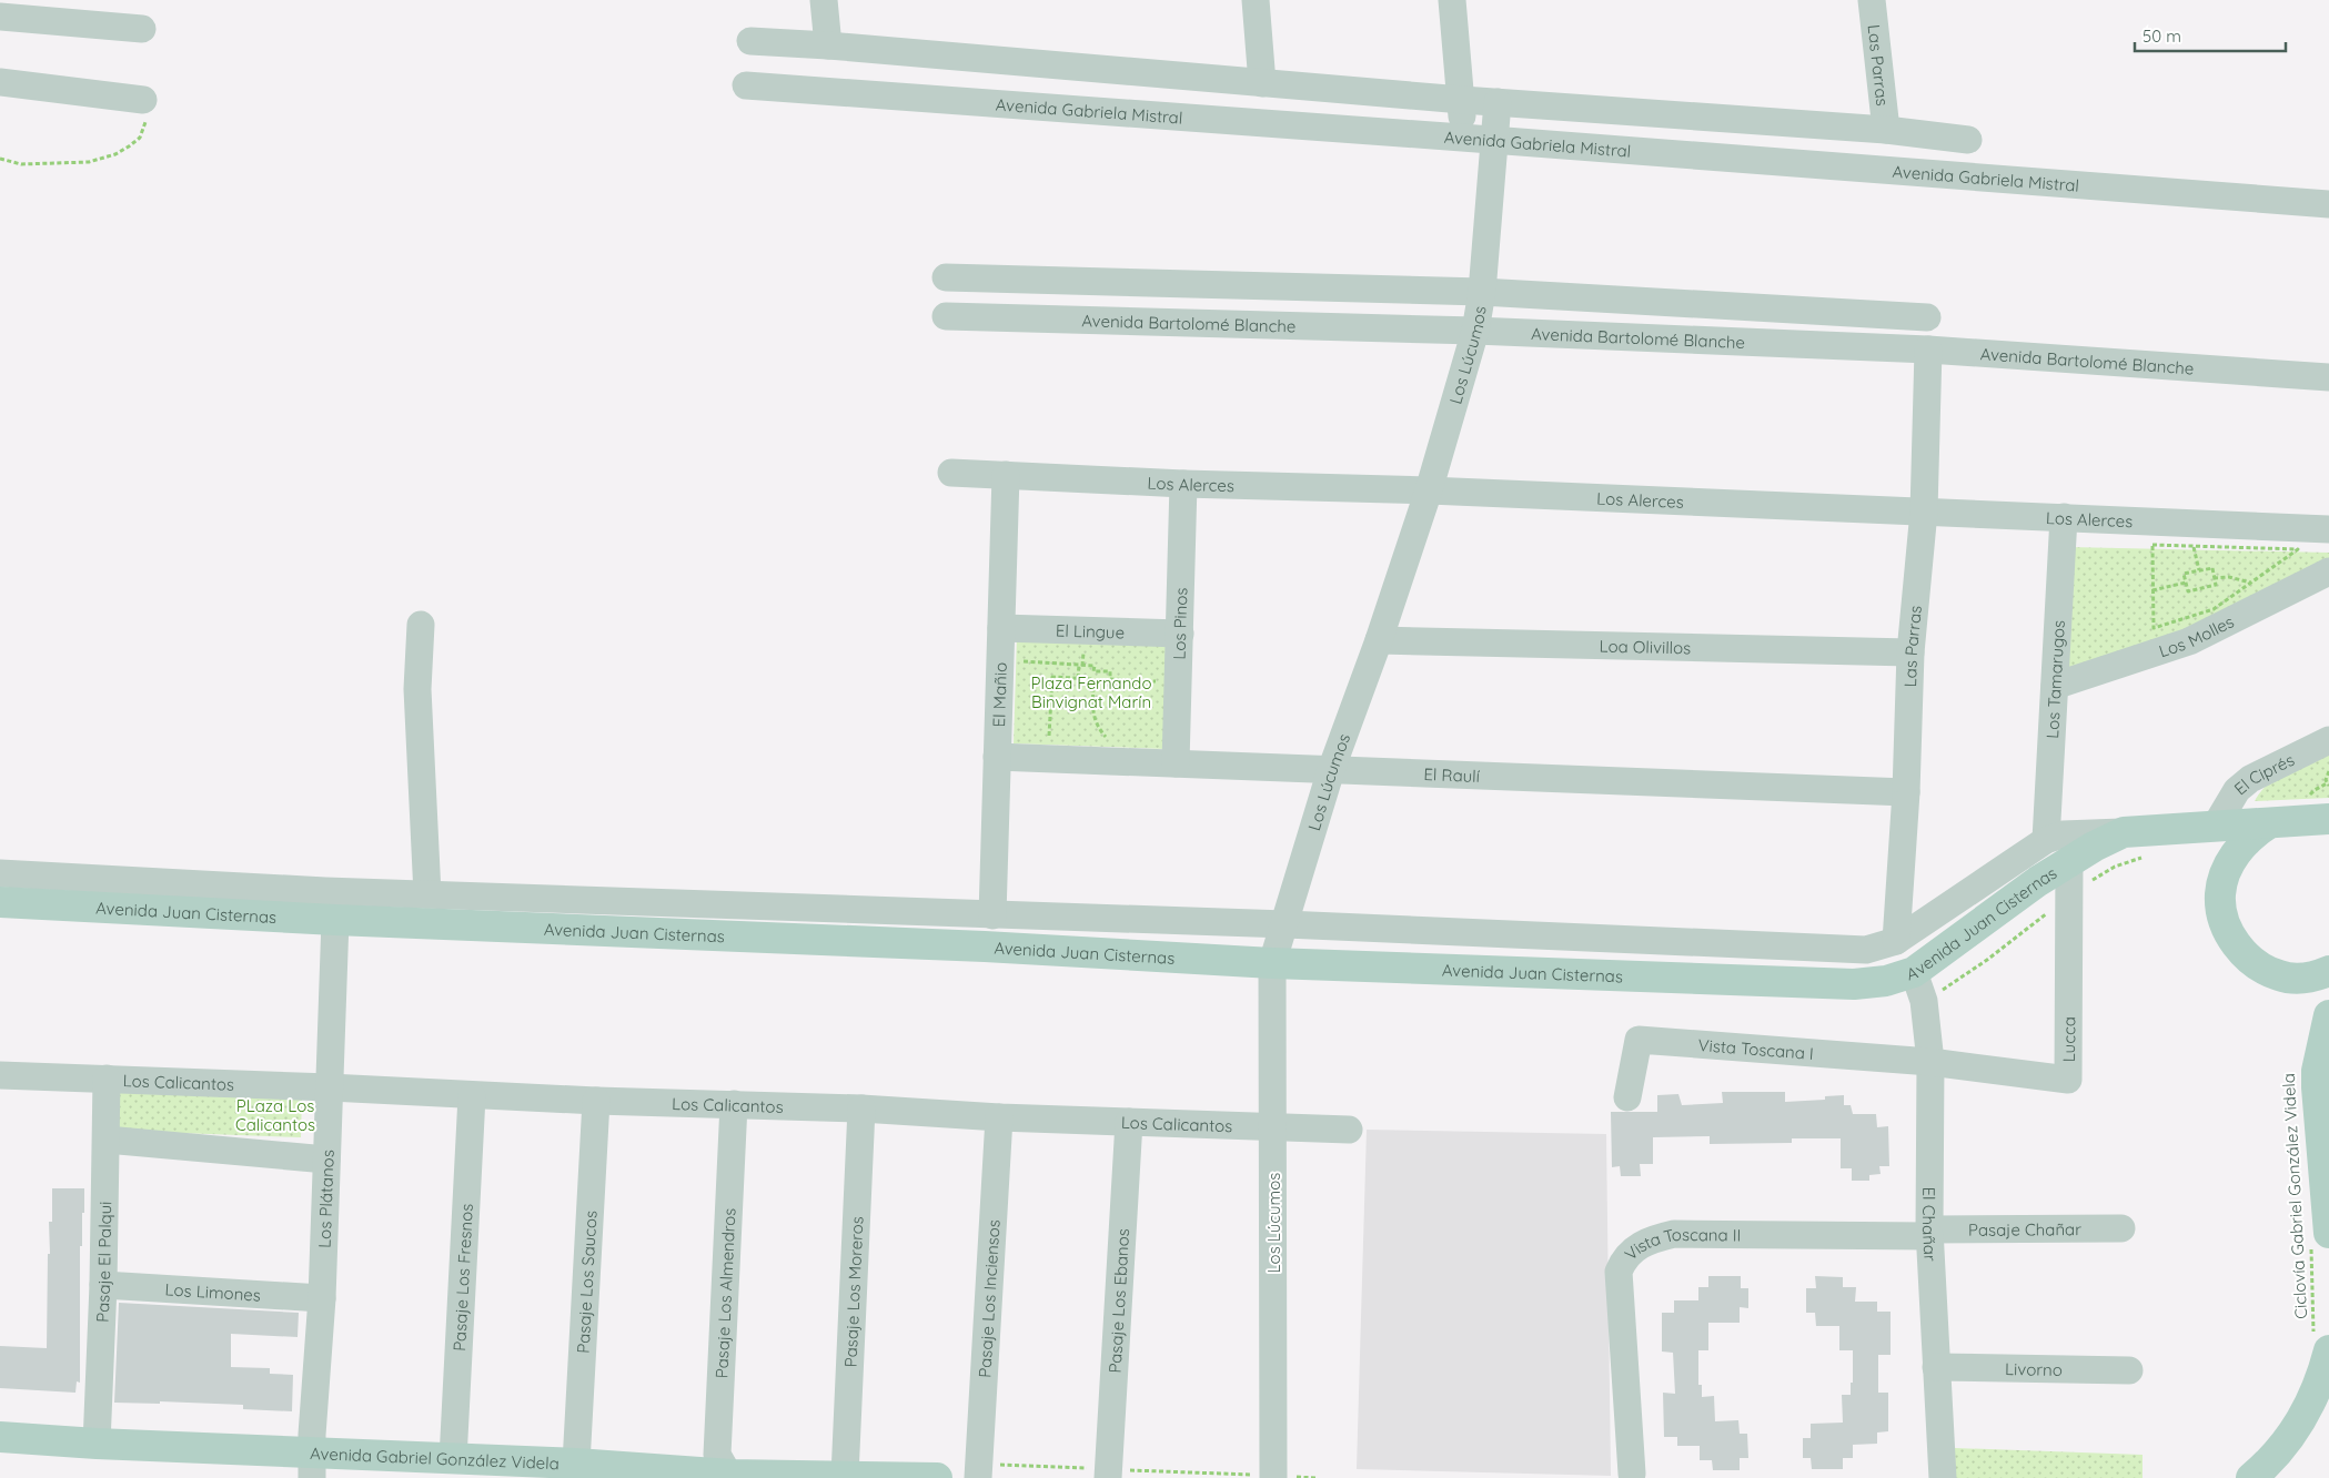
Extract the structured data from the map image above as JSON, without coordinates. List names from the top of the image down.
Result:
{
  "streets": {
    "main road": ["Avenida Juan Cisternas", "Avenida Gabriel González Videla"],
    "street": [
      "Las Parras",
      "Avenida Gabriela Mistral",
      "Avenida Bartolomé Blanche",
      "Los Lúcumos",
      "Los Alerces",
      "Los Pinos",
      "El Lingue",
      "Los Molles",
      "Loa Olivillos",
      "Los Tamarugos",
      "El Mañio",
      "El Raulí",
      "El Ciprés",
      "Lucca",
      "Vista Toscana I",
      "Los Calicantos",
      "Los Plátanos",
      "El Chañar",
      "Pasaje Chañar",
      "Vista Toscana II",
      "Pasaje El Palqui",
      "Pasaje Los Fresnos",
      "Pasaje Los Saucos",
      "Los Limones",
      "Pasaje Los Almendros",
      "Pasaje Los Moreros",
      "Pasaje Los Inciensos",
      "Pasaje Los Ebanos",
      "Livorno"
    ],
    "path": ["Ciclovía Gabriel González Videla"]
  },
  "crossings": [
    ["Las Parras", "Avenida Bartolomé Blanche"],
    ["Las Parras", "Los Alerces"],
    ["Las Parras", "Loa Olivillos"],
    ["Las Parras", "El Raulí"],
    ["Las Parras", "Avenida Juan Cisternas"],
    ["Avenida Gabriela Mistral", "Los Lúcumos"],
    ["Avenida Bartolomé Blanche", "Los Lúcumos"],
    ["Los Lúcumos", "Los Alerces"],
    ["Los Lúcumos", "Loa Olivillos"],
    ["Los Lúcumos", "El Raulí"],
    ["Los Lúcumos", "Avenida Juan Cisternas"],
    ["Los Lúcumos", "Los Calicantos"],
    ["Los Alerces", "Los Pinos"],
    ["Los Alerces", "Los Tamarugos"],
    ["Los Alerces", "El Mañio"],
    ["Los Pinos", "El Lingue"],
    ["Los Pinos", "El Raulí"],
    ["El Lingue", "El Mañio"],
    ["Los Molles", "Los Tamarugos"],
    ["Los Tamarugos", "Avenida Juan Cisternas"],
    ["El Mañio", "El Raulí"],
    ["El Mañio", "Avenida Juan Cisternas"],
    ["El Ciprés", "Avenida Juan Cisternas"],
    ["Avenida Juan Cisternas", "Lucca"],
    ["Avenida Juan Cisternas", "Los Plátanos"],
    ["Avenida Juan Cisternas", "El Chañar"],
    ["Lucca", "Vista Toscana I"],
    ["Lucca", "El Chañar"],
    ["Vista Toscana I", "El Chañar"],
    ["Los Calicantos", "Los Plátanos"],
    ["Los Calicantos", "Pasaje El Palqui"],
    ["Los Calicantos", "Pasaje Los Fresnos"],
    ["Los Calicantos", "Pasaje Los Saucos"],
    ["Los Calicantos", "Pasaje Los Almendros"],
    ["Los Calicantos", "Pasaje Los Moreros"],
    ["Los Calicantos", "Pasaje Los Inciensos"],
    ["Los Calicantos", "Pasaje Los Ebanos"],
    ["Los Plátanos", "Los Limones"],
    ["Los Plátanos", "Avenida Gabriel González Videla"],
    ["El Chañar", "Pasaje Chañar"],
    ["El Chañar", "Vista Toscana II"],
    ["El Chañar", "Livorno"],
    ["Pasaje Chañar", "Vista Toscana II"],
    ["Pasaje El Palqui", "Los Limones"],
    ["Pasaje El Palqui", "Avenida Gabriel González Videla"],
    ["Pasaje Los Fresnos", "Avenida Gabriel González Videla"],
    ["Pasaje Los Saucos", "Avenida Gabriel González Videla"],
    ["Pasaje Los Almendros", "Avenida Gabriel González Videla"],
    ["Pasaje Los Moreros", "Avenida Gabriel González Videla"]
  ],
  "parks": ["Plaza Fernando Binvignat Marín", "PLaza Los Calicantos"],
  "scale_bar": "50 m"
}
